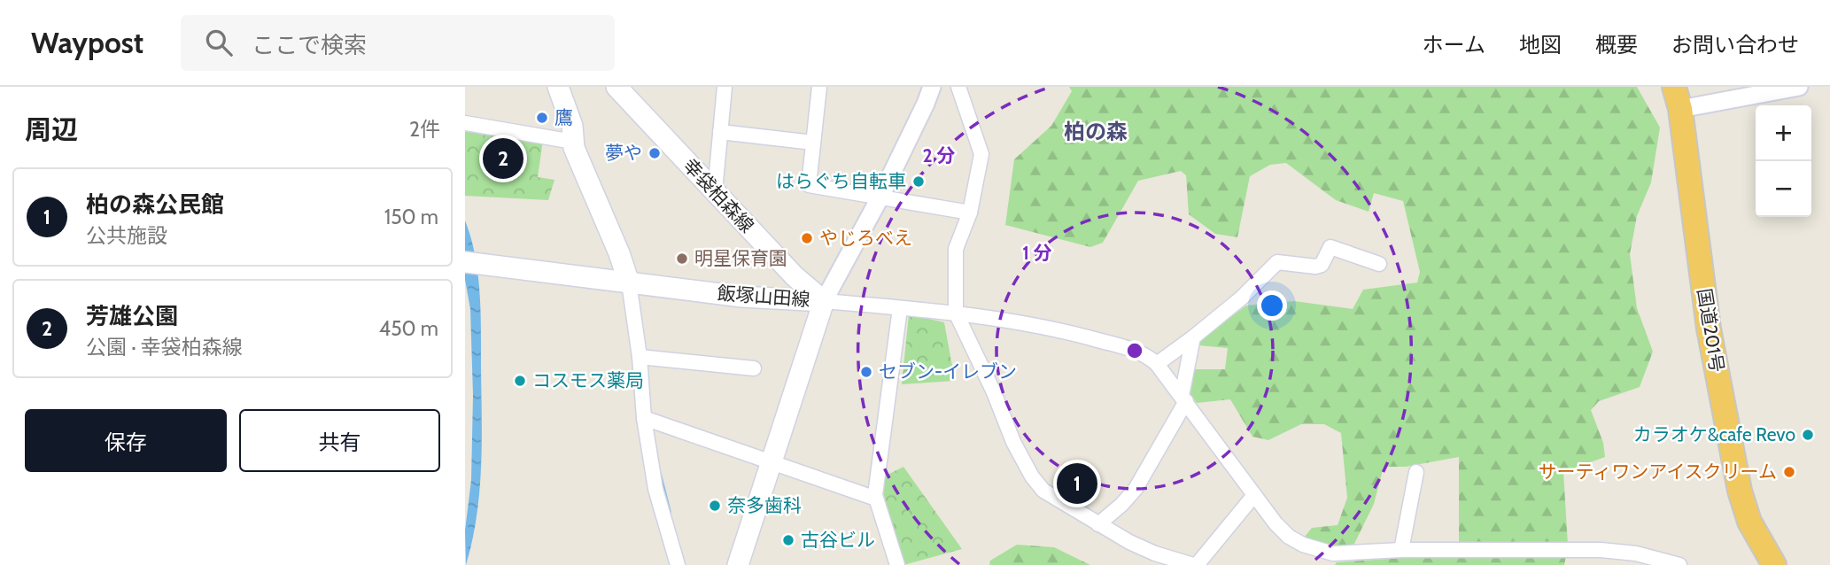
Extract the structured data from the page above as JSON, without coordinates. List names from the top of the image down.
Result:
{
  "streets": {
    "highway": ["国道201号"],
    "main road": ["幸袋柏森線", "飯塚山田線"]
  },
  "crossings": [
    ["幸袋柏森線", "飯塚山田線"]
  ],
  "districts": ["柏の森"],
  "places": [
    "鷹",
    "夢や",
    "はらぐち自転車",
    "やじろべえ",
    "明星保育園",
    "セブン-イレブン",
    "コスモス薬局",
    "カラオケ&cafe Revo",
    "サーティワンアイスクリーム",
    "奈多歯科",
    "古谷ビル"
  ],
  "page": {
    "header": "Waypost",
    "search": "ここで検索",
    "nav": [
      "ホーム",
      "地図",
      "概要",
      "お問い合わせ"
    ],
    "heading": ["周辺", "2件"],
    "map_buttons": ["+", "−"],
    "pins": ["2", "1"],
    "list": [
      {
        "mark": "1",
        "name": "柏の森公民館",
        "note": "公共施設",
        "value": "150 m"
      },
      {
        "mark": "2",
        "name": "芳雄公園",
        "note": "公園 · 幸袋柏森線",
        "value": "450 m"
      }
    ],
    "buttons": ["保存", "共有"]
  },
  "rings": ["2 分", "1 分"]
}
